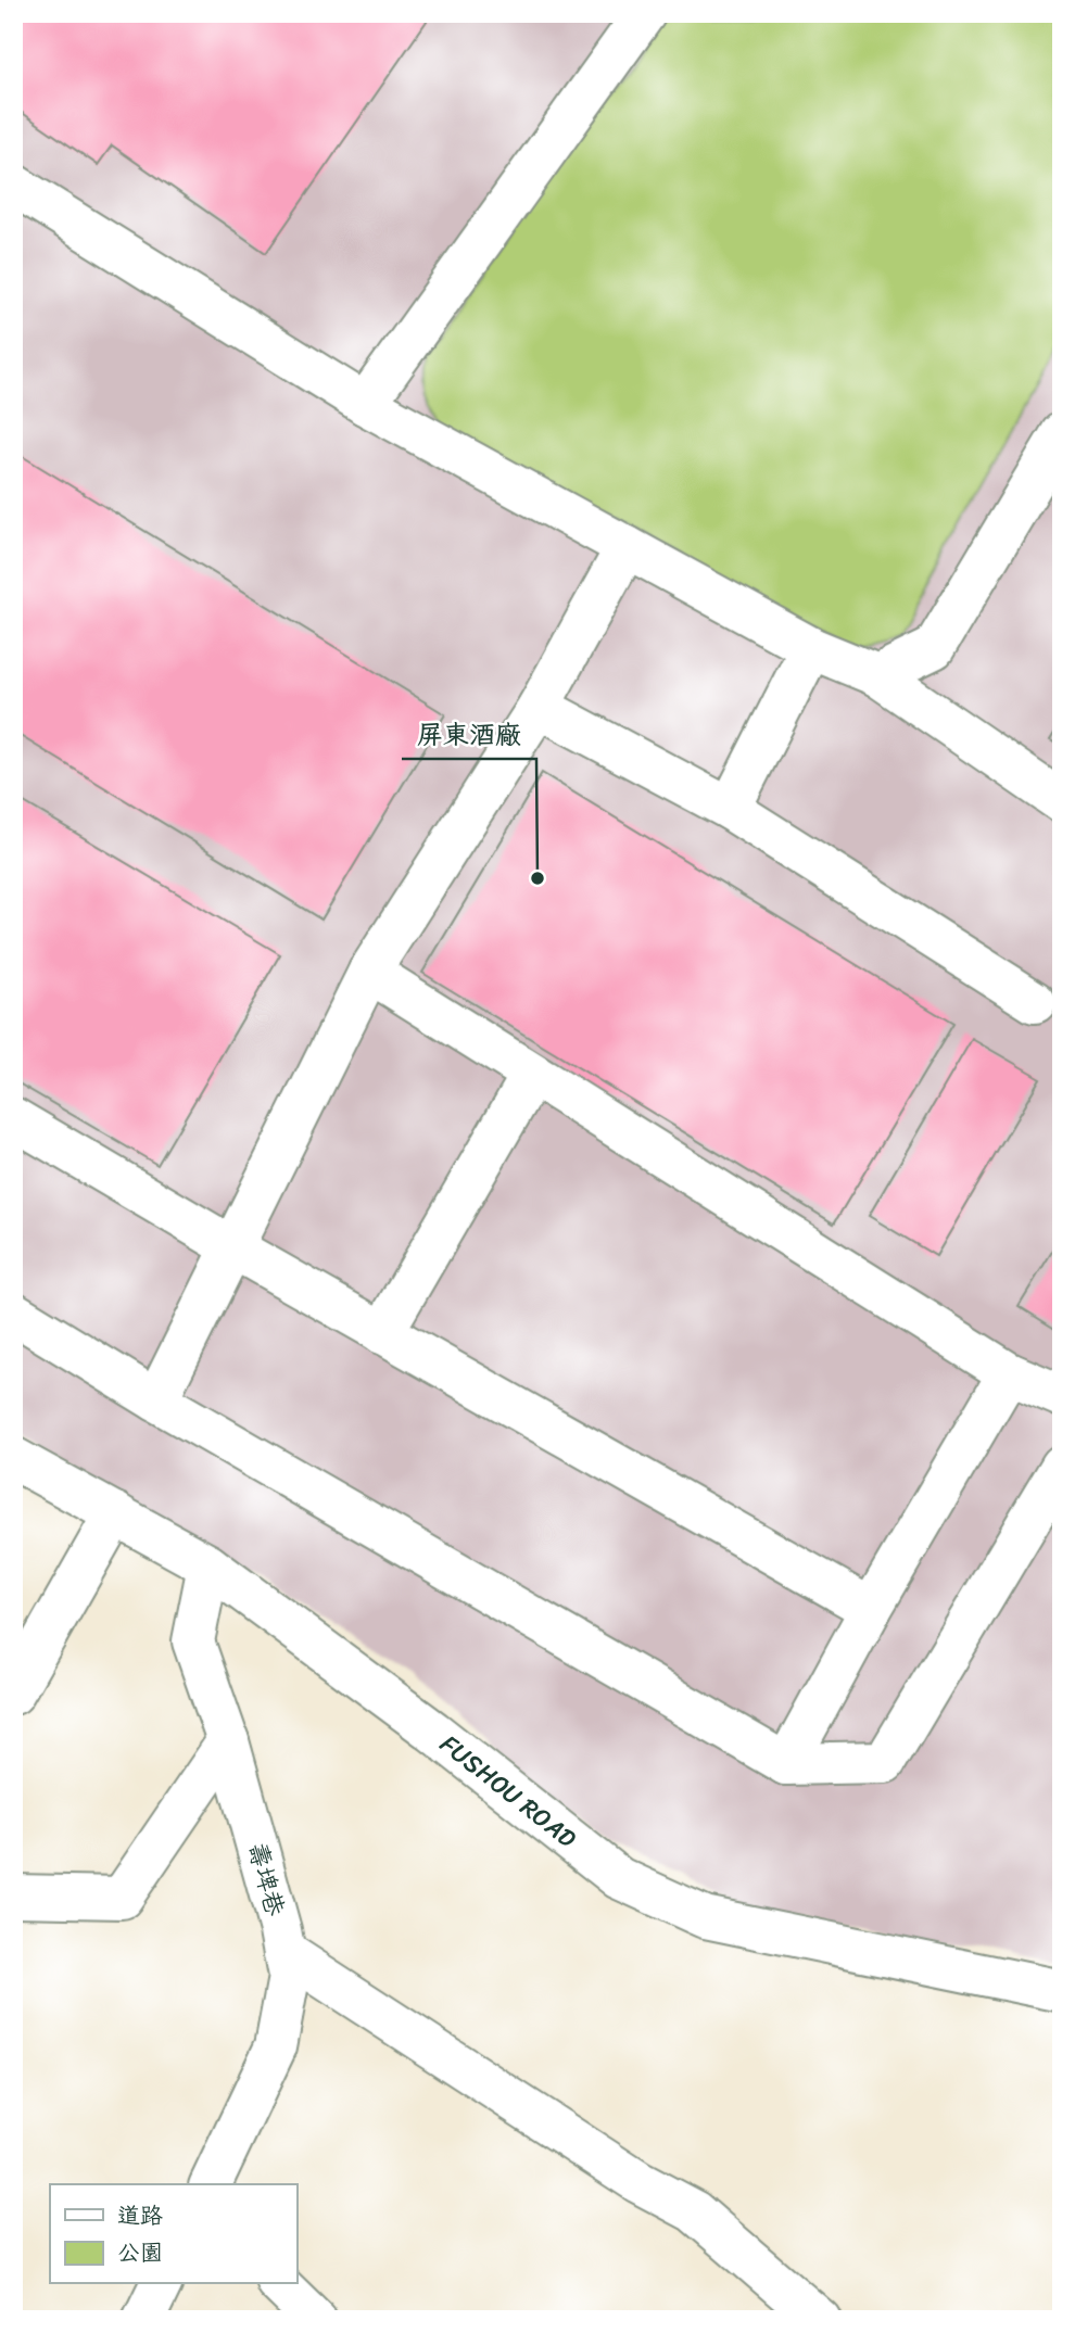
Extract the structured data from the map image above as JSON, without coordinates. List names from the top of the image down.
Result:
{
  "streets": {
    "street": ["FUSHOU ROAD", "壽埤巷"]
  },
  "crossings": [
    ["FUSHOU ROAD", "壽埤巷"]
  ],
  "places": ["屏東酒廠"],
  "legend": ["道路", "公園"]
}
